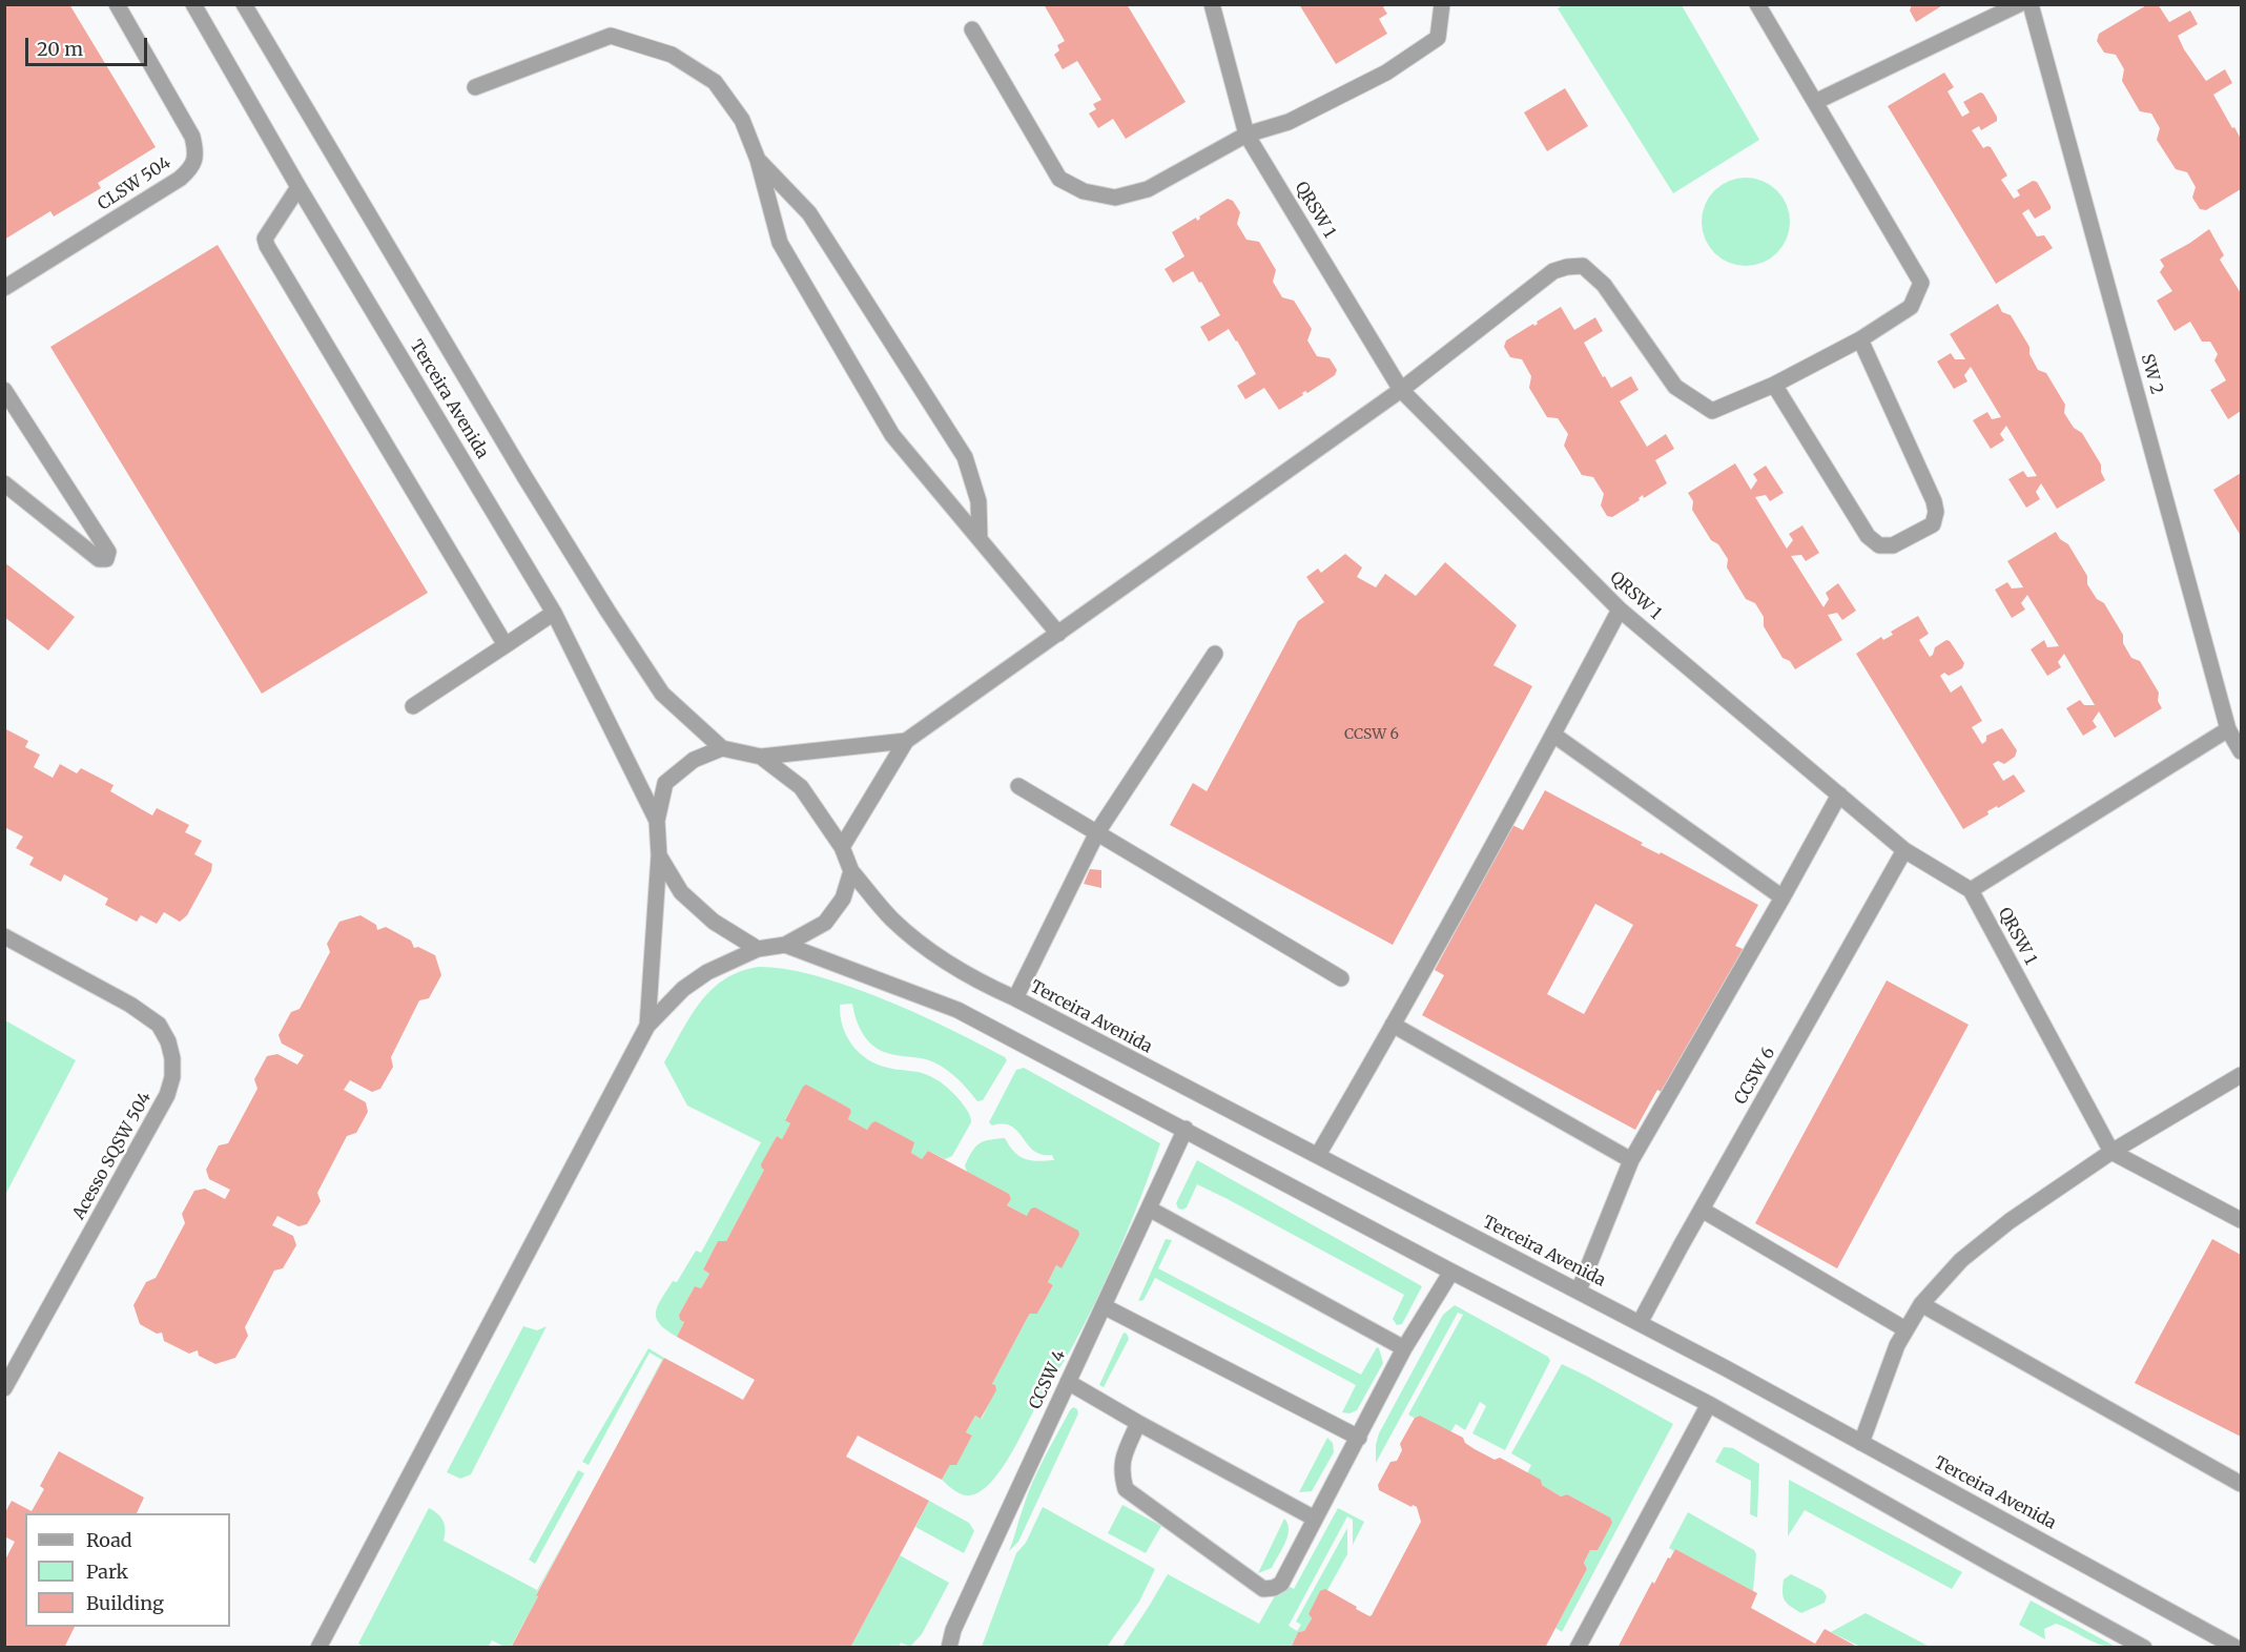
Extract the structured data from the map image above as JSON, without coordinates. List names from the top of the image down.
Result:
{
  "streets": {
    "street": [
      "CLSW 504",
      "QRSW 1",
      "SW 2",
      "Terceira Avenida",
      "CCSW 6",
      "Acesso SQSW 504",
      "CCSW 4"
    ]
  },
  "crossings": [
    ["QRSW 1", "CCSW 6"],
    ["Terceira Avenida", "CCSW 6"]
  ],
  "house_numbers": ["CCSW 6"],
  "legend": ["Road", "Park", "Building"],
  "scale_bar": "20 m"
}
